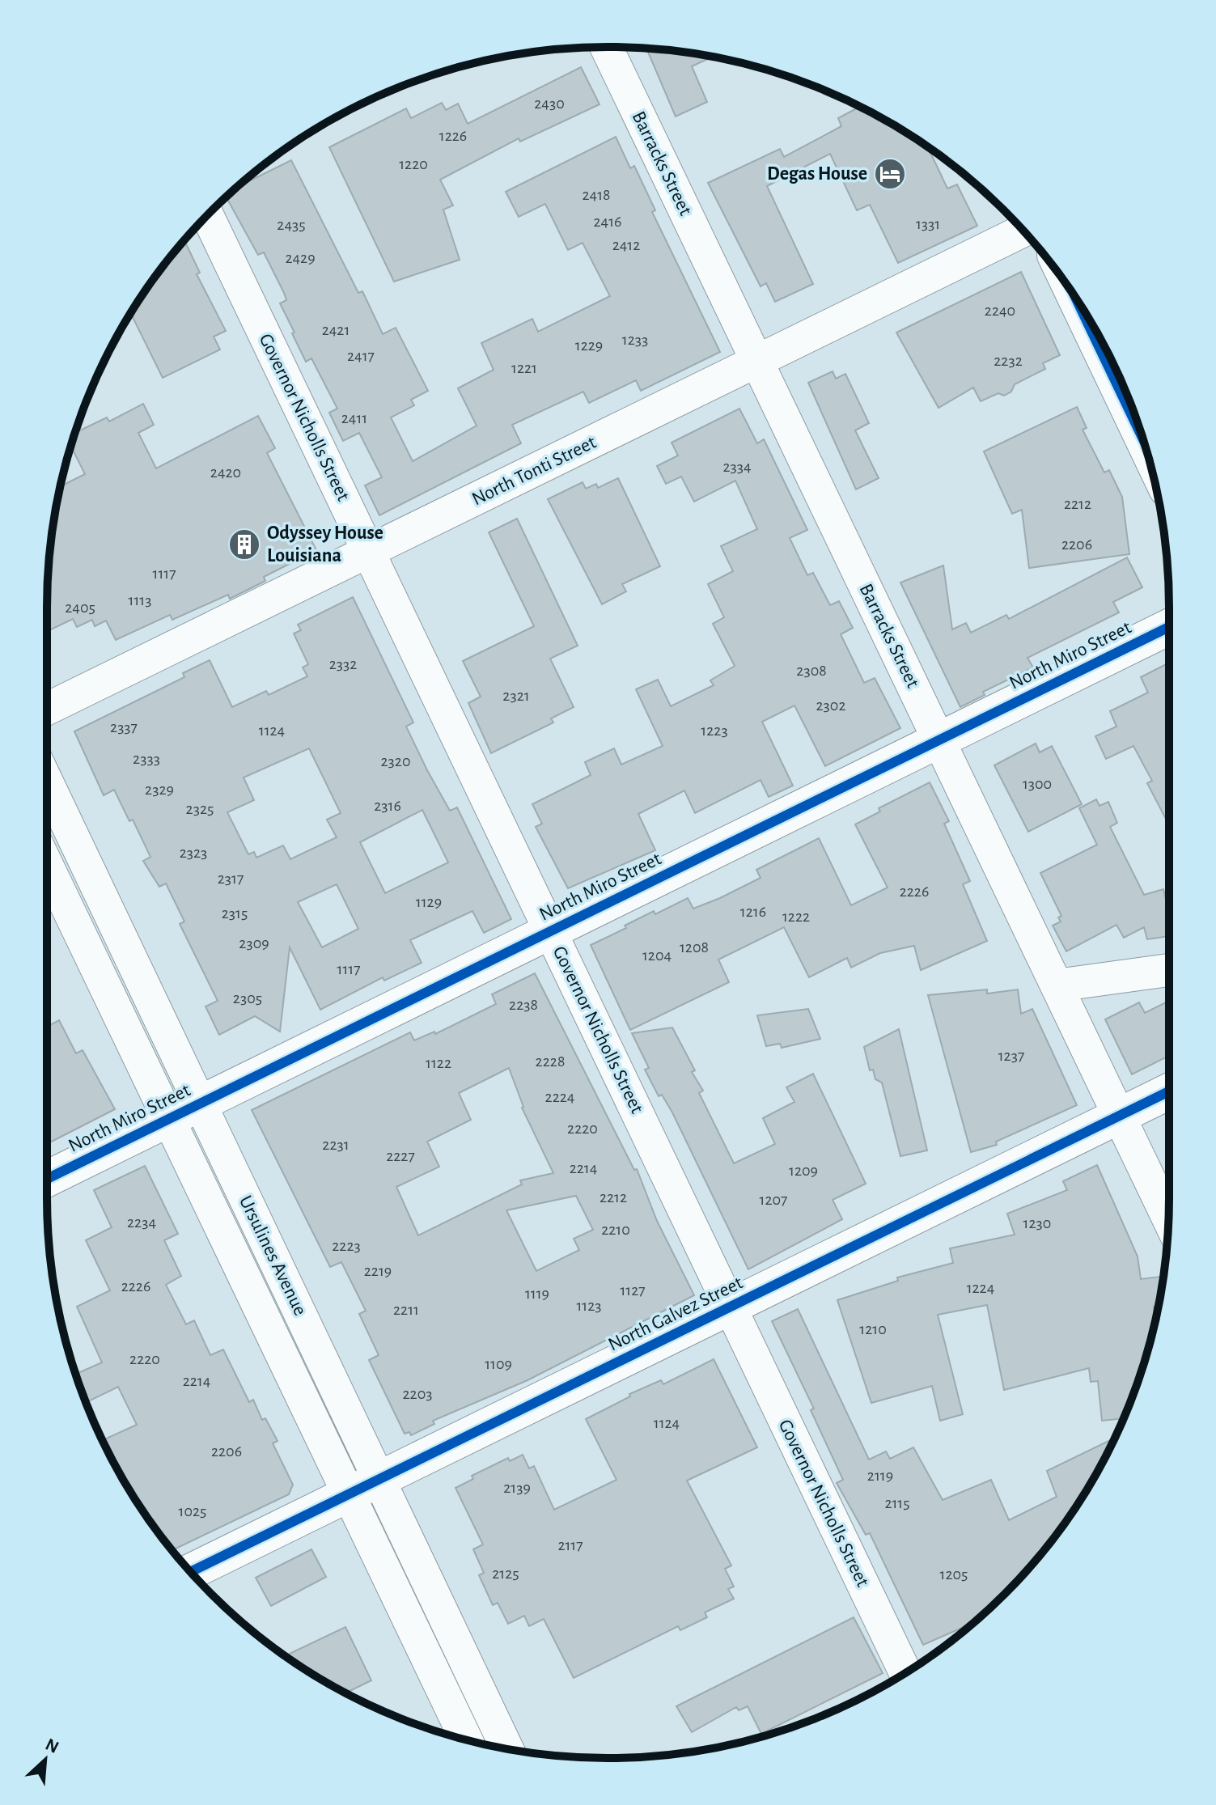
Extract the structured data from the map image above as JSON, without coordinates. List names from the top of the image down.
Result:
{
  "streets": {
    "street": [
      "Barracks Street",
      "Governor Nicholls Street",
      "North Tonti Street",
      "North Miro Street",
      "Ursulines Avenue",
      "North Galvez Street"
    ]
  },
  "crossings": [
    ["Barracks Street", "North Tonti Street"],
    ["Barracks Street", "North Miro Street"],
    ["Barracks Street", "North Galvez Street"],
    ["Governor Nicholls Street", "North Tonti Street"],
    ["Governor Nicholls Street", "North Miro Street"],
    ["Governor Nicholls Street", "North Galvez Street"],
    ["North Miro Street", "Ursulines Avenue"],
    ["Ursulines Avenue", "North Galvez Street"]
  ],
  "places": {
    "hotel": ["Degas House"],
    "building": ["Odyssey House Louisiana"]
  },
  "house_numbers": [
    "2430",
    "1226",
    "1220",
    "2418",
    "2416",
    "1331",
    "2435",
    "2412",
    "2429",
    "2240",
    "2421",
    "1233",
    "1229",
    "2417",
    "2232",
    "1221",
    "2411",
    "2334",
    "2420",
    "2212",
    "2206",
    "1117",
    "1113",
    "2405",
    "2332",
    "2308",
    "2321",
    "2302",
    "2337",
    "1124",
    "1223",
    "2333",
    "2320",
    "1300",
    "2329",
    "2316",
    "2325",
    "2323",
    "2317",
    "2226",
    "1129",
    "1216",
    "2315",
    "1222",
    "2309",
    "1208",
    "1204",
    "1117",
    "2305",
    "2238",
    "1237",
    "2228",
    "1122",
    "2224",
    "2220",
    "2231",
    "2227",
    "2214",
    "1209",
    "2212",
    "1207",
    "2234",
    "1230",
    "2210",
    "2223",
    "2219",
    "2226",
    "1224",
    "1127",
    "1119",
    "1123",
    "2211",
    "1210",
    "2220",
    "1109",
    "2214",
    "2203",
    "1124",
    "2206",
    "2119",
    "2139",
    "2115",
    "1025",
    "2117",
    "2125",
    "1205"
  ],
  "north": "top right"
}
